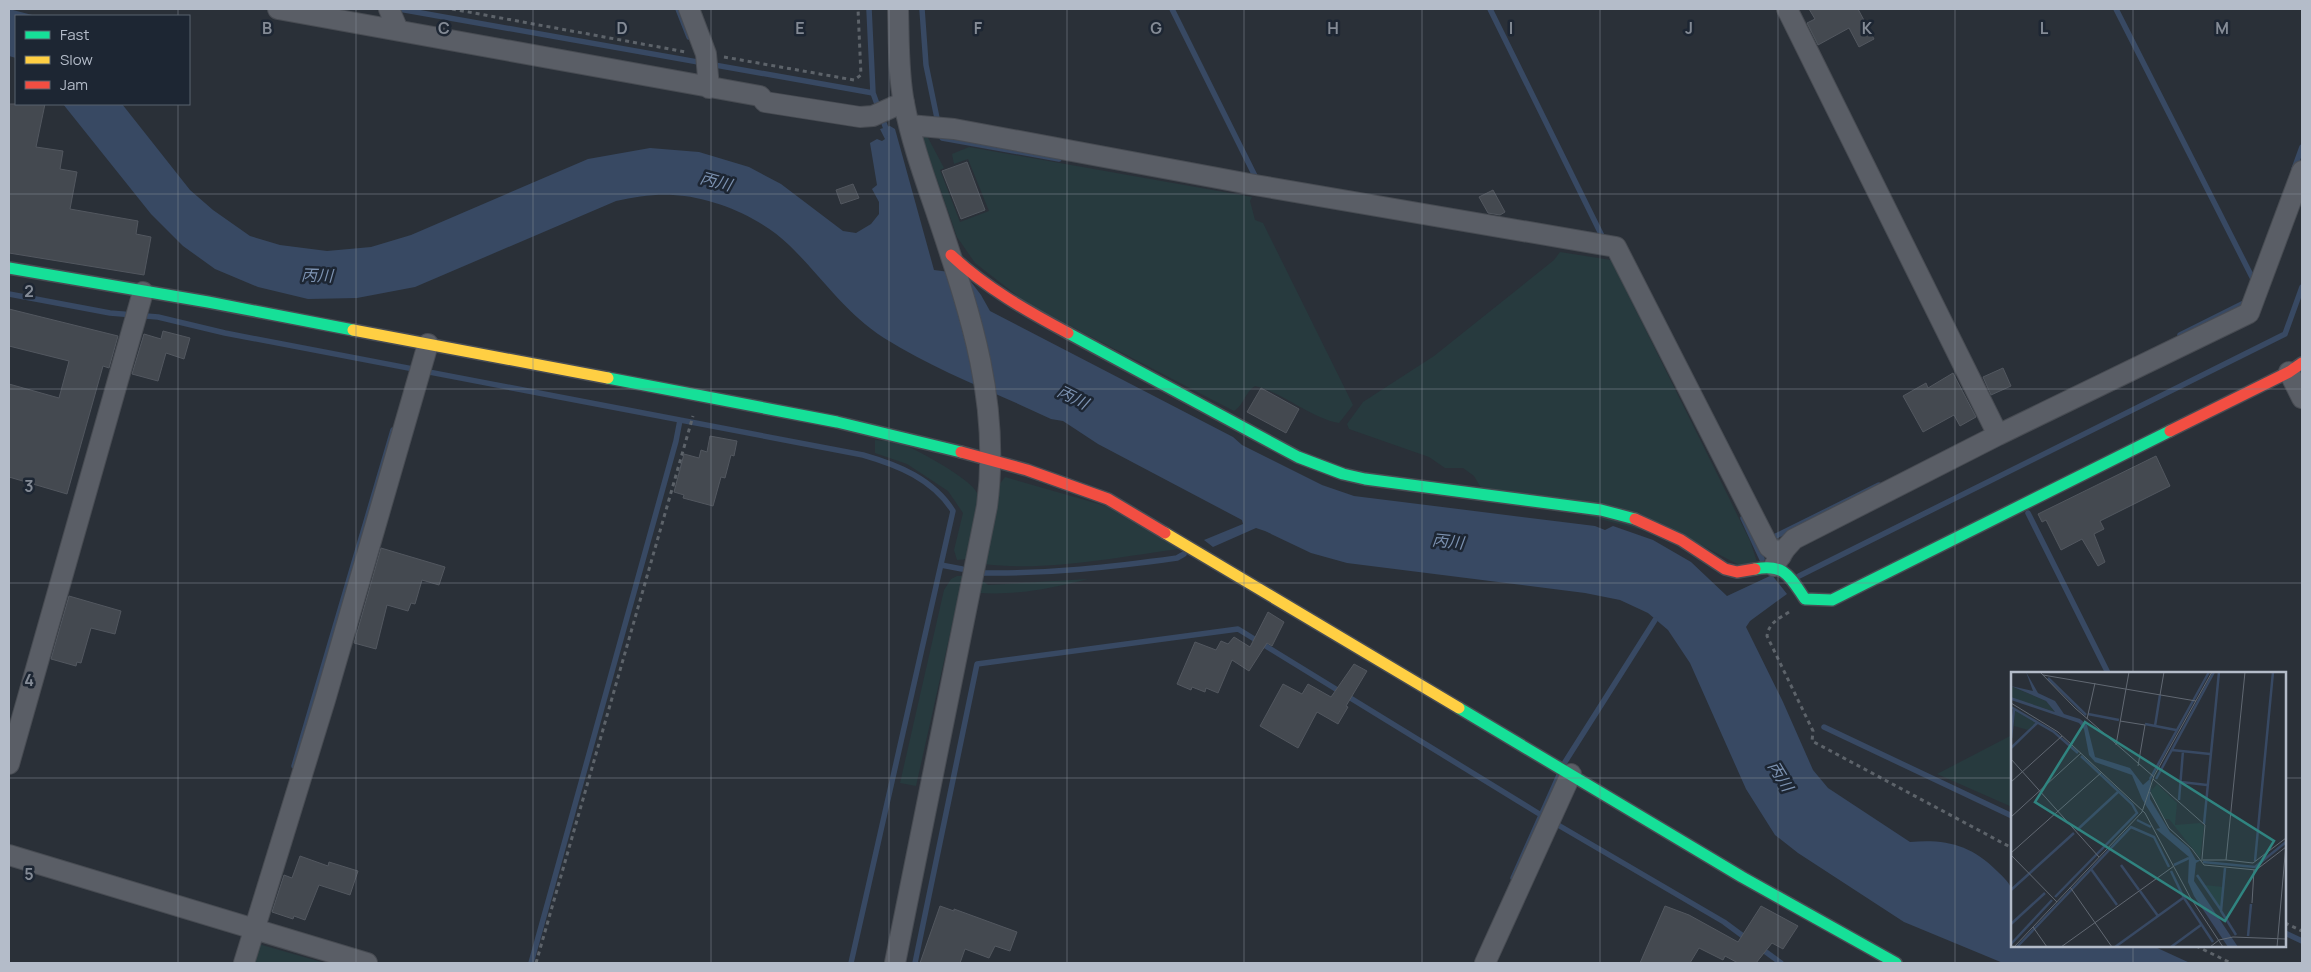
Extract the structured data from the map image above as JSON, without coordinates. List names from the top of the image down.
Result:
{
  "water": ["丙川"],
  "legend": ["Fast", "Slow", "Jam"],
  "grid": {
    "columns": [
      "B",
      "C",
      "D",
      "E",
      "F",
      "G",
      "H",
      "I",
      "J",
      "K",
      "L",
      "M"
    ],
    "rows": [
      "2",
      "3",
      "4",
      "5"
    ]
  }
}
